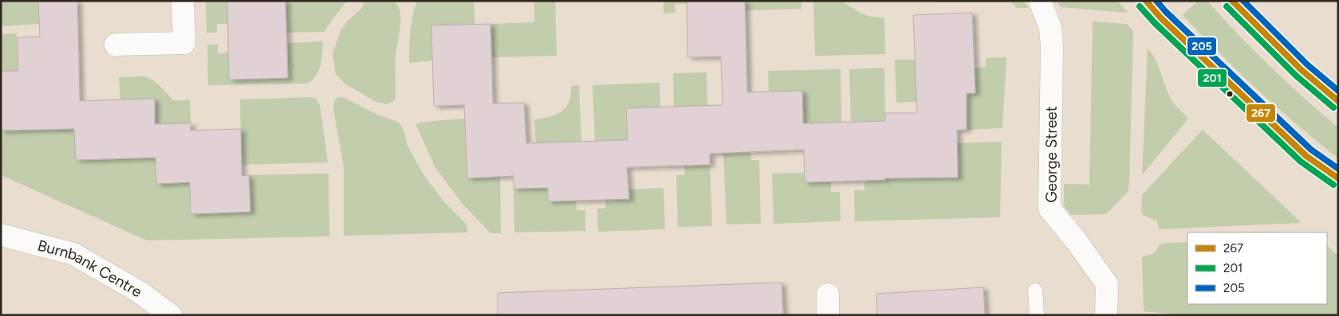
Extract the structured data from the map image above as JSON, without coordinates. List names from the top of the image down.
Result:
{
  "streets": {
    "street": ["George Street", "Burnbank Centre"]
  },
  "lines": ["transit line 267", "transit line 205", "transit line 201"],
  "legend": ["267", "201", "205"]
}
